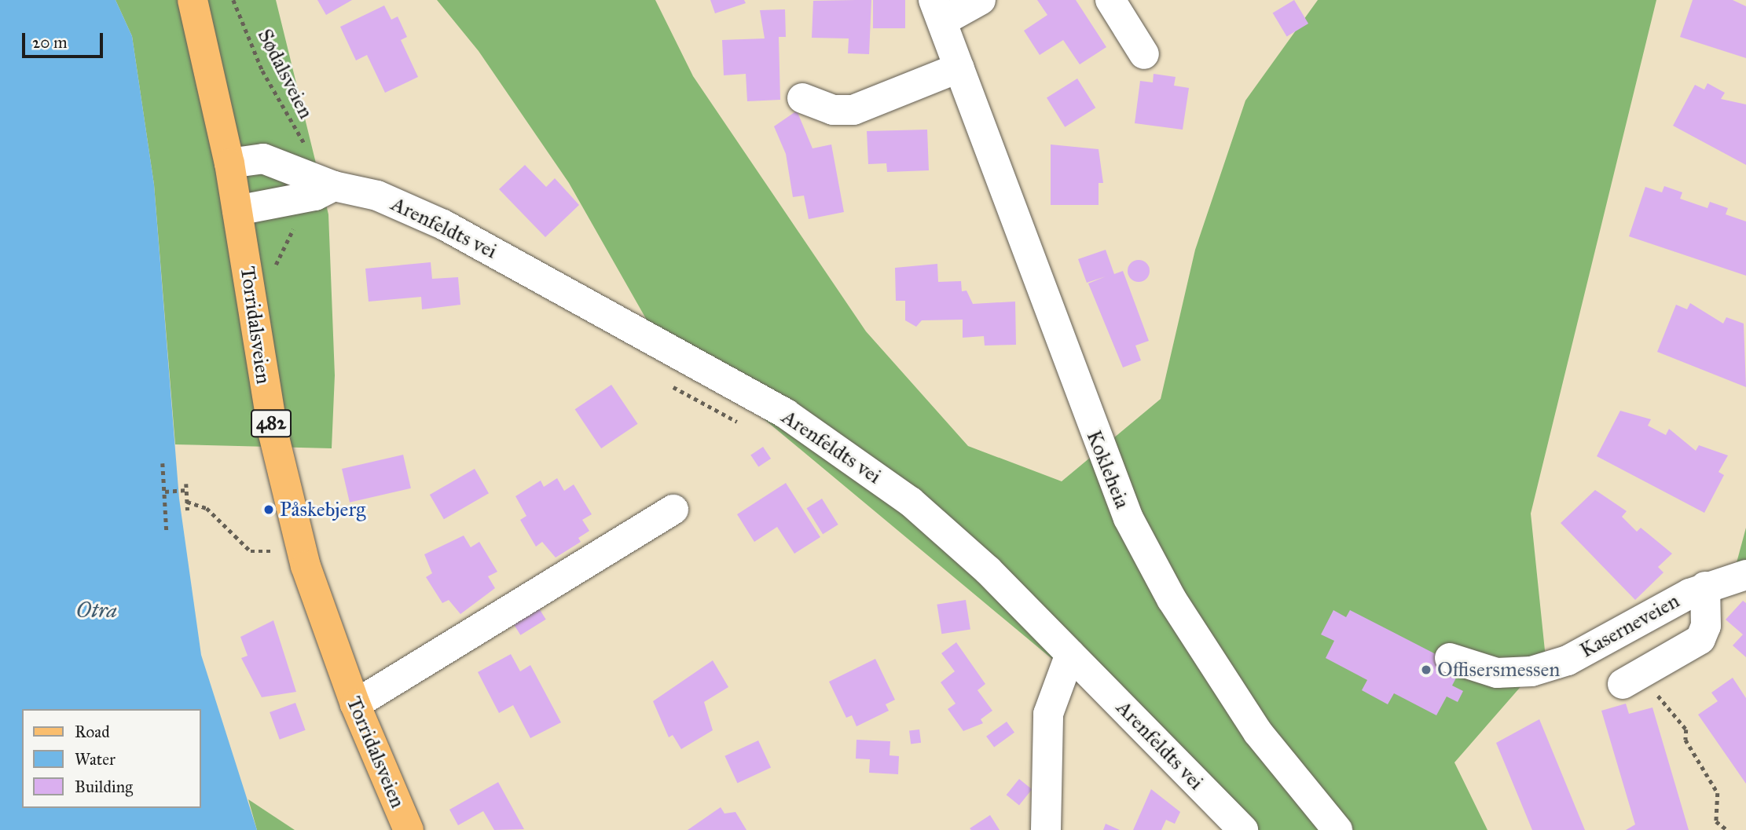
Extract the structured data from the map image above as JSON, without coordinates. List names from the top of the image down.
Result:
{
  "streets": {
    "main road": ["Torridalsveien", "482"],
    "street": ["Arenfeldts vei", "Kokleheia", "Kaserneveien"],
    "path": ["Sødalsveien"]
  },
  "crossings": [
    ["Arenfeldts vei", "Torridalsveien"]
  ],
  "water": ["Otra"],
  "places": ["Påskebjerg", "Offisersmessen"],
  "legend": ["Road", "Water", "Building"],
  "scale_bar": "20 m"
}
